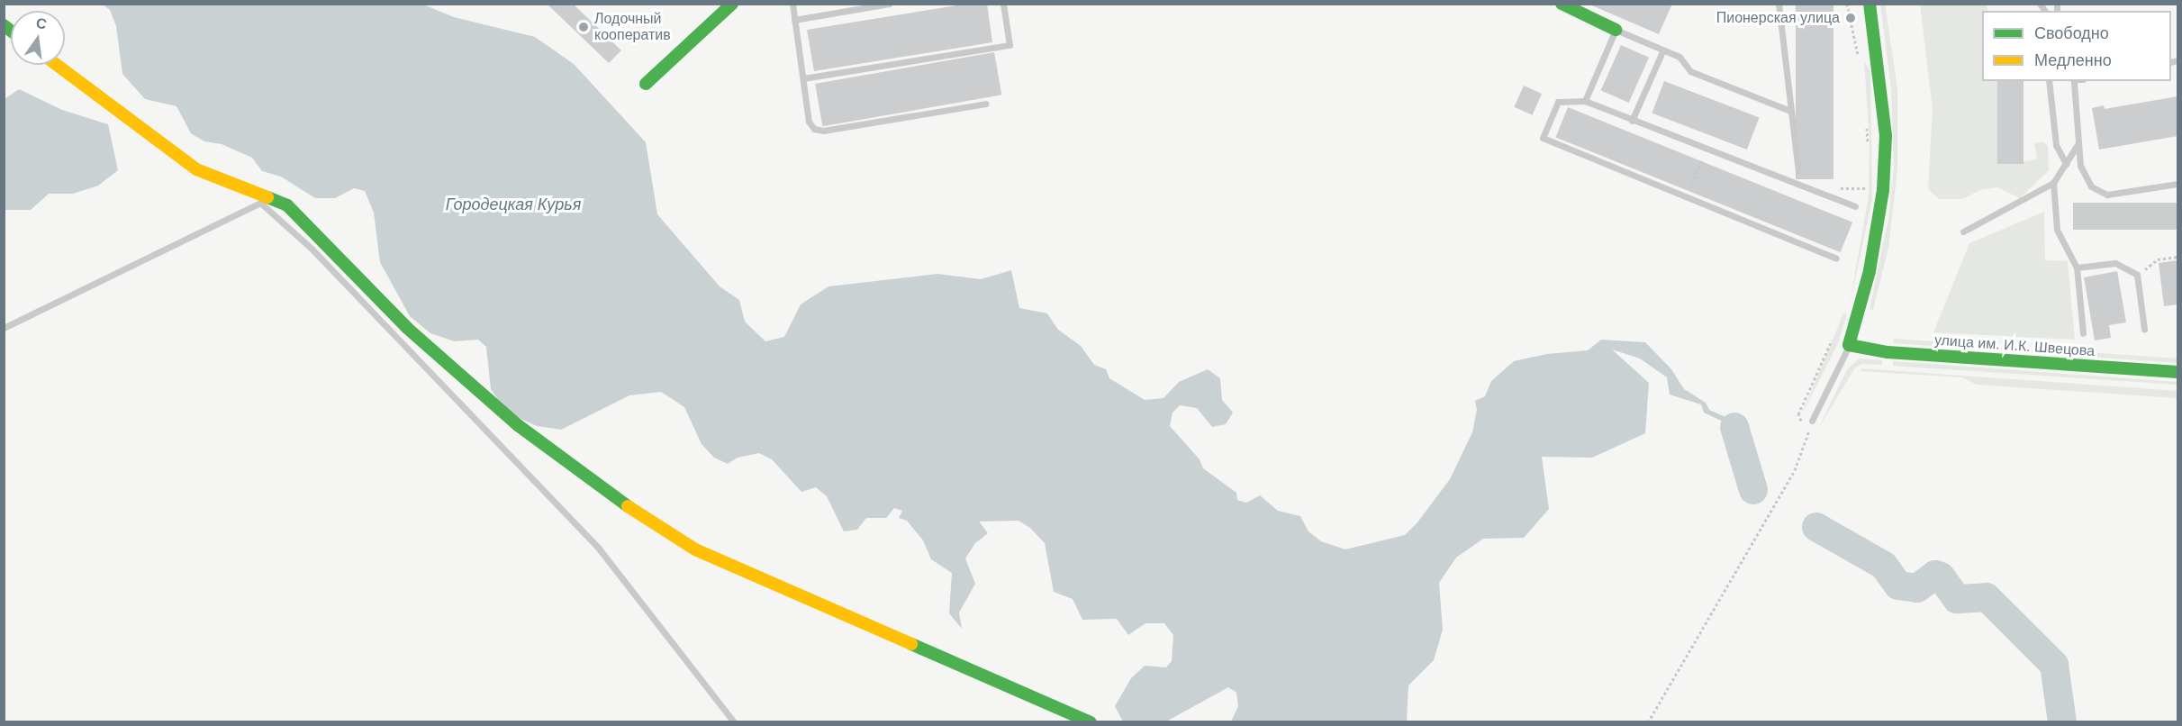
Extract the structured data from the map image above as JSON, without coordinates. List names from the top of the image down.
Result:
{
  "streets": {
    "main road": ["улица им. И.К. Швецова"]
  },
  "water": ["Городецкая Курья"],
  "places": ["Пионерская улица", "Лодочный кооператив"],
  "legend": ["Свободно", "Медленно"],
  "north": "top"
}
